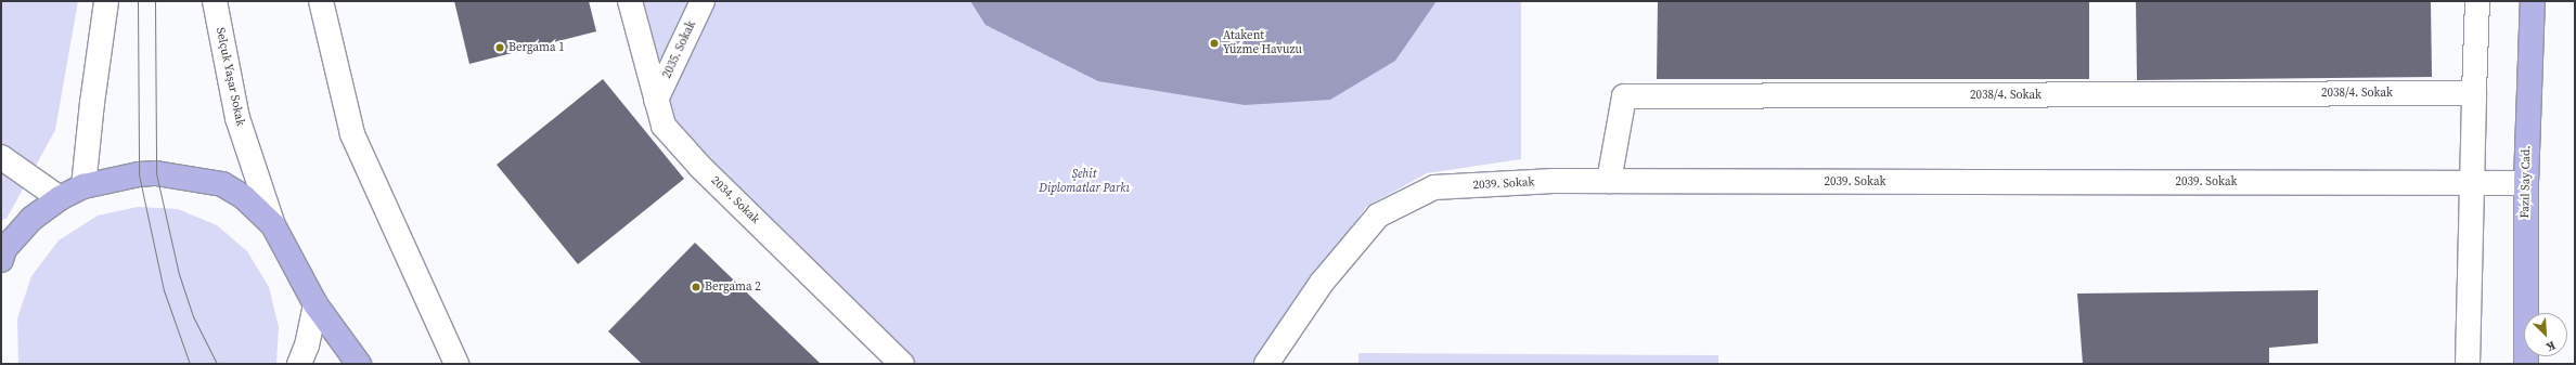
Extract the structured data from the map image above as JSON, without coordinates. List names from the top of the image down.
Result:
{
  "streets": {
    "main road": ["Fazıl Say Cad."],
    "street": [
      "2035. Sokak",
      "Selçuk Yaşar Sokak",
      "2038/4. Sokak",
      "2039. Sokak",
      "2034. Sokak"
    ]
  },
  "crossings": [
    ["2035. Sokak", "2034. Sokak"],
    ["2038/4. Sokak", "2039. Sokak"],
    ["2039. Sokak", "Fazıl Say Cad."]
  ],
  "parks": ["Şehit Diplomatlar Parkı"],
  "places": ["Atakent Yüzme Havuzu", "Bergama 1", "Bergama 2"],
  "north": "bottom right"
}
